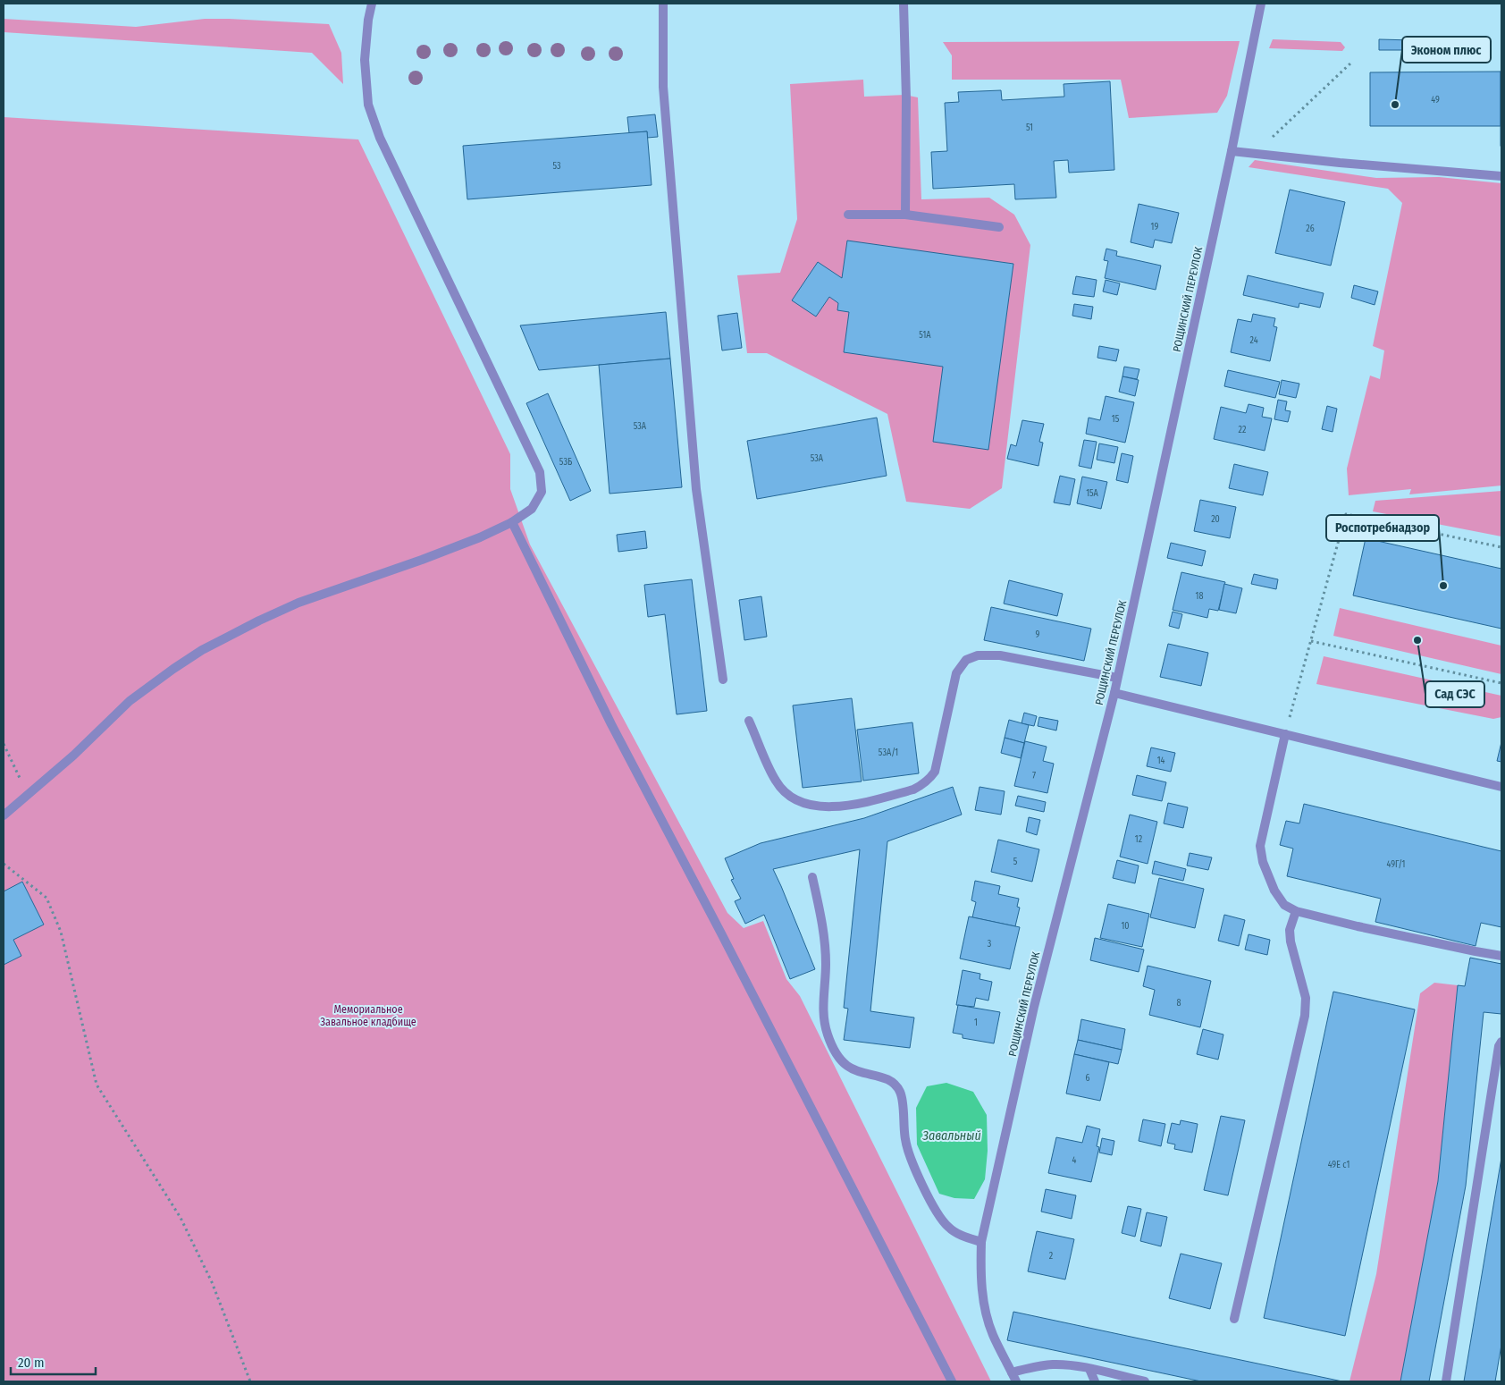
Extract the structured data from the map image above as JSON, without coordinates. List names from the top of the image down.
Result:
{
  "streets": {
    "street": ["РОЩИНСКИЙ ПЕРЕУЛОК"]
  },
  "water": ["Завальный"],
  "parks": ["Мемориальное Завальное кладбище"],
  "places": ["Эконом плюс", "Роспотребнадзор", "Сад СЭС"],
  "house_numbers": [
    "49",
    "51",
    "53",
    "19",
    "26",
    "51А",
    "24",
    "15",
    "53А",
    "22",
    "53А",
    "53Б",
    "15А",
    "20",
    "18",
    "9",
    "53А/1",
    "14",
    "7",
    "12",
    "5",
    "49Г/1",
    "10",
    "3",
    "8",
    "1",
    "6",
    "4",
    "49Е с1",
    "2"
  ],
  "scale_bar": "20 m"
}
